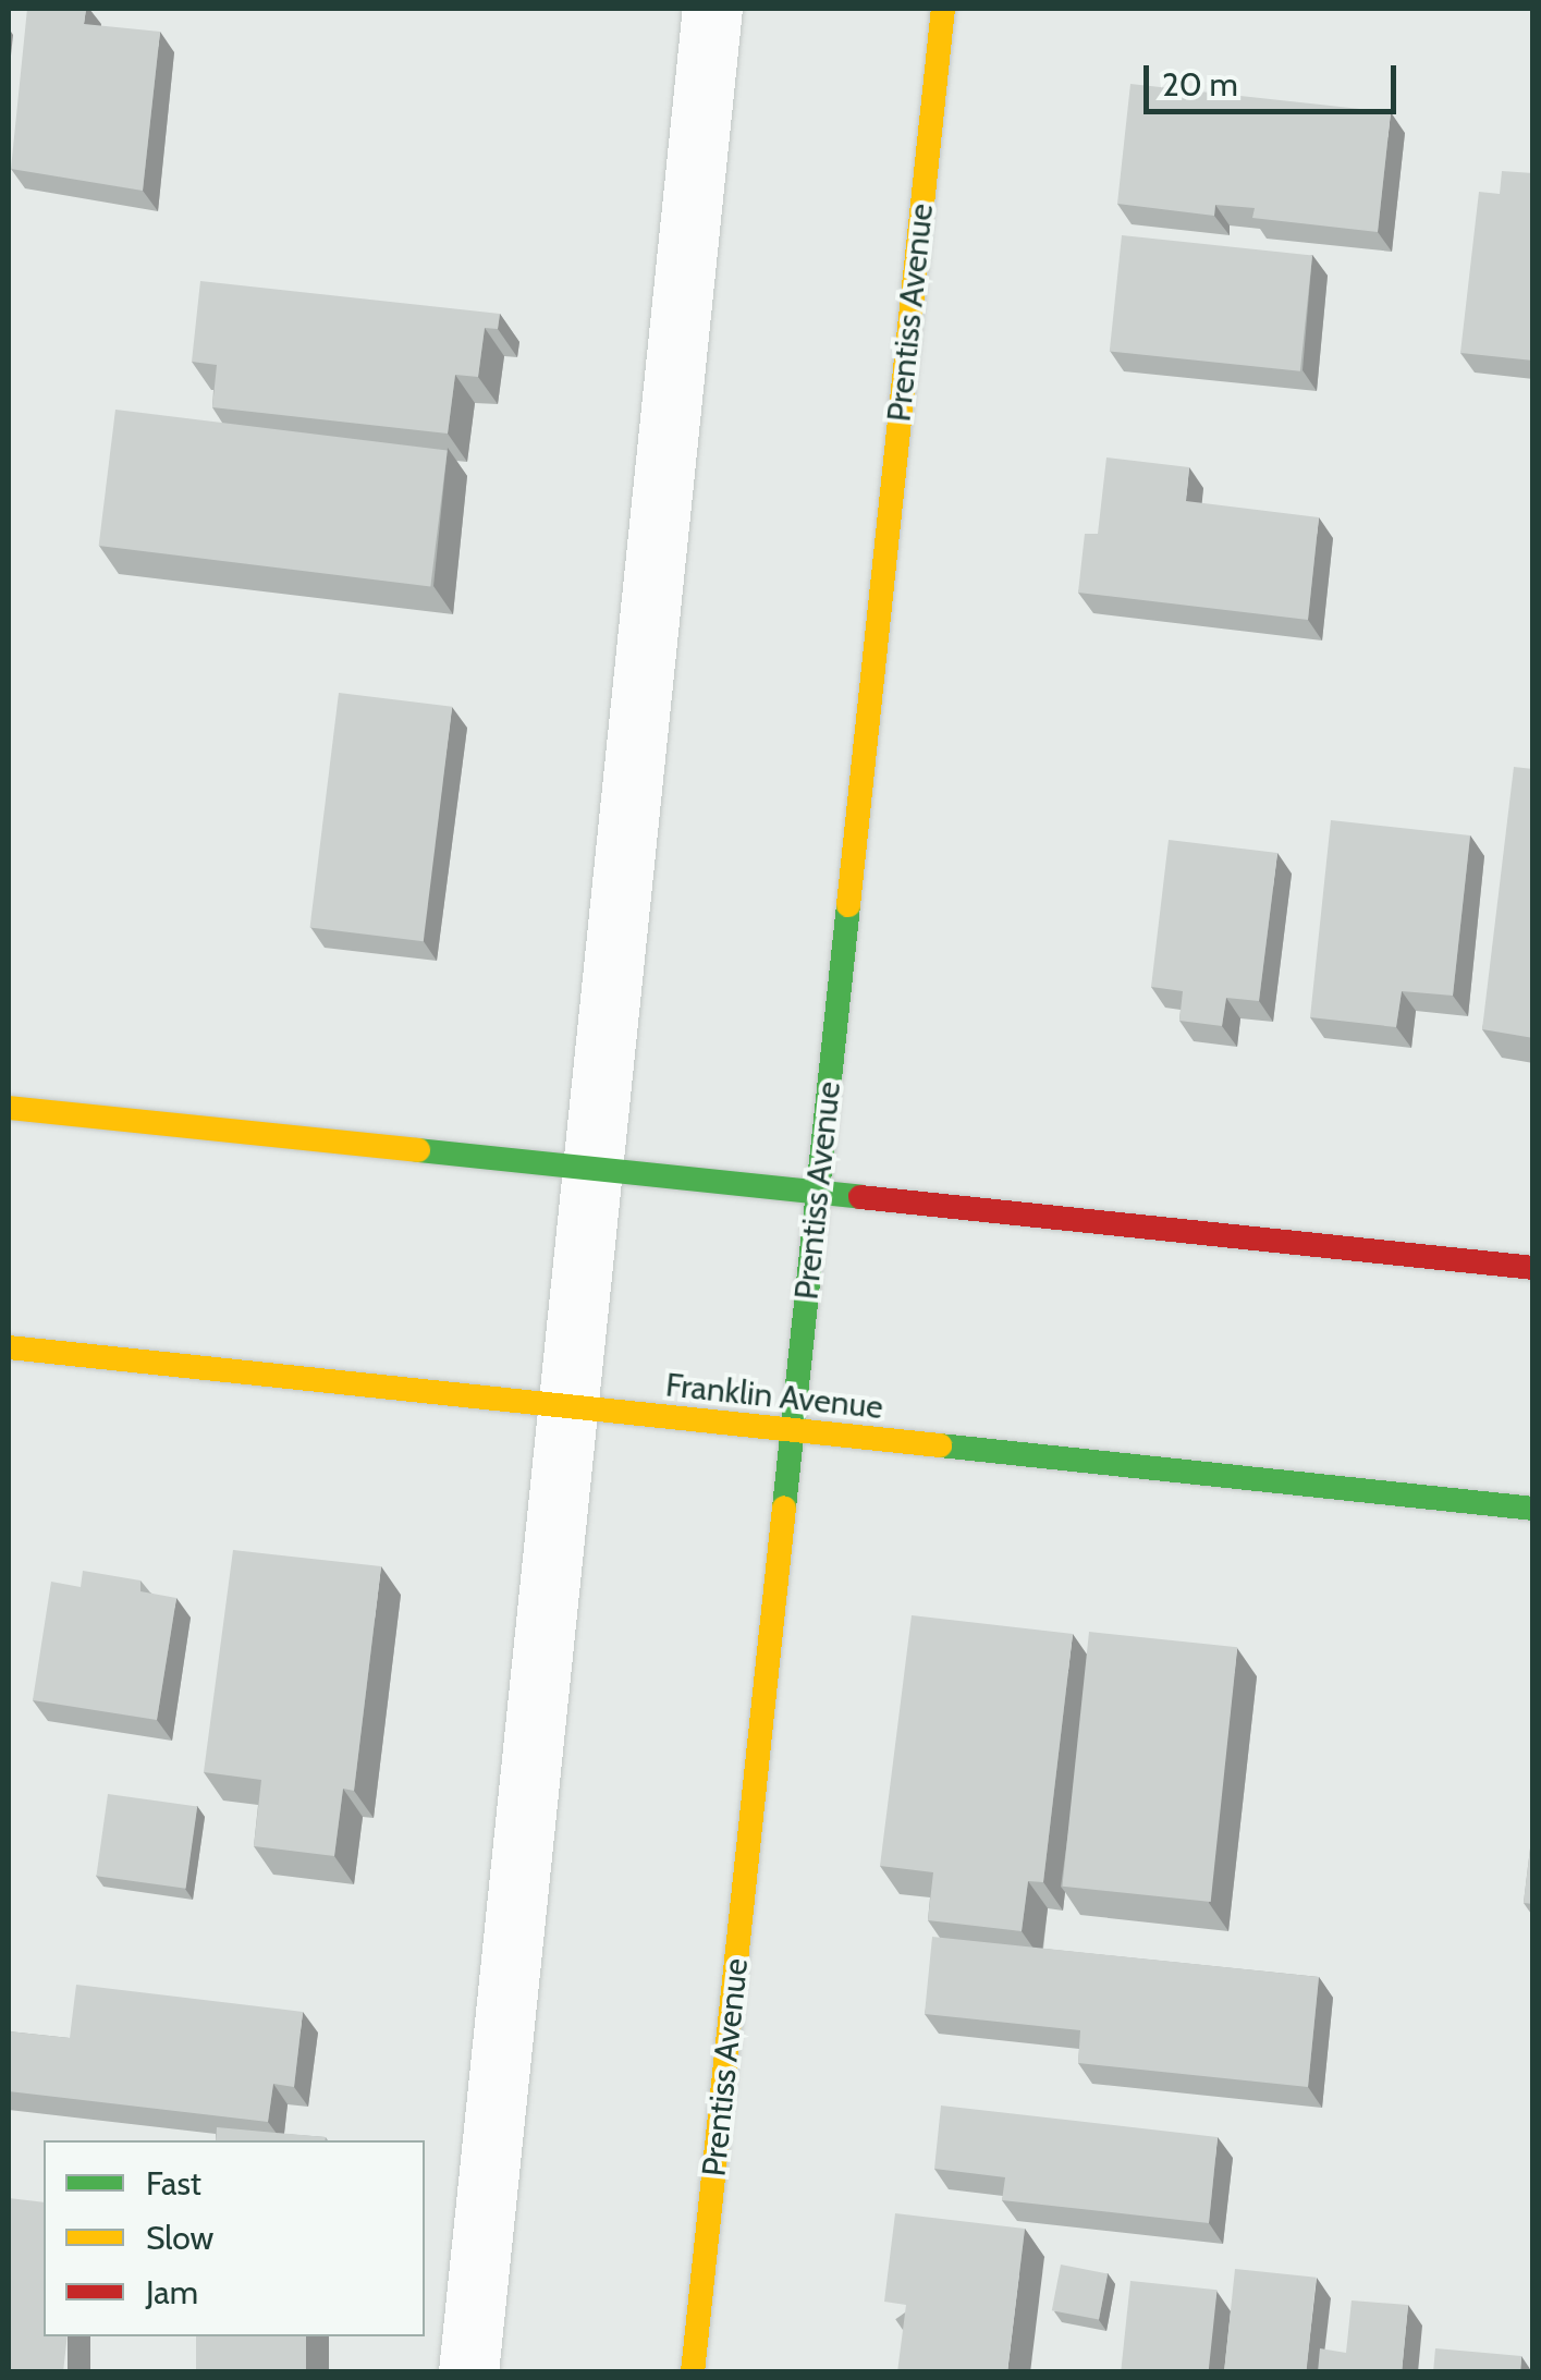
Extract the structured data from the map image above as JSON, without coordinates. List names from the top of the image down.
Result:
{
  "streets": {
    "street": ["Prentiss Avenue", "Franklin Avenue"]
  },
  "crossings": [
    ["Prentiss Avenue", "Franklin Avenue"]
  ],
  "legend": ["Fast", "Slow", "Jam"],
  "scale_bar": "20 m"
}
